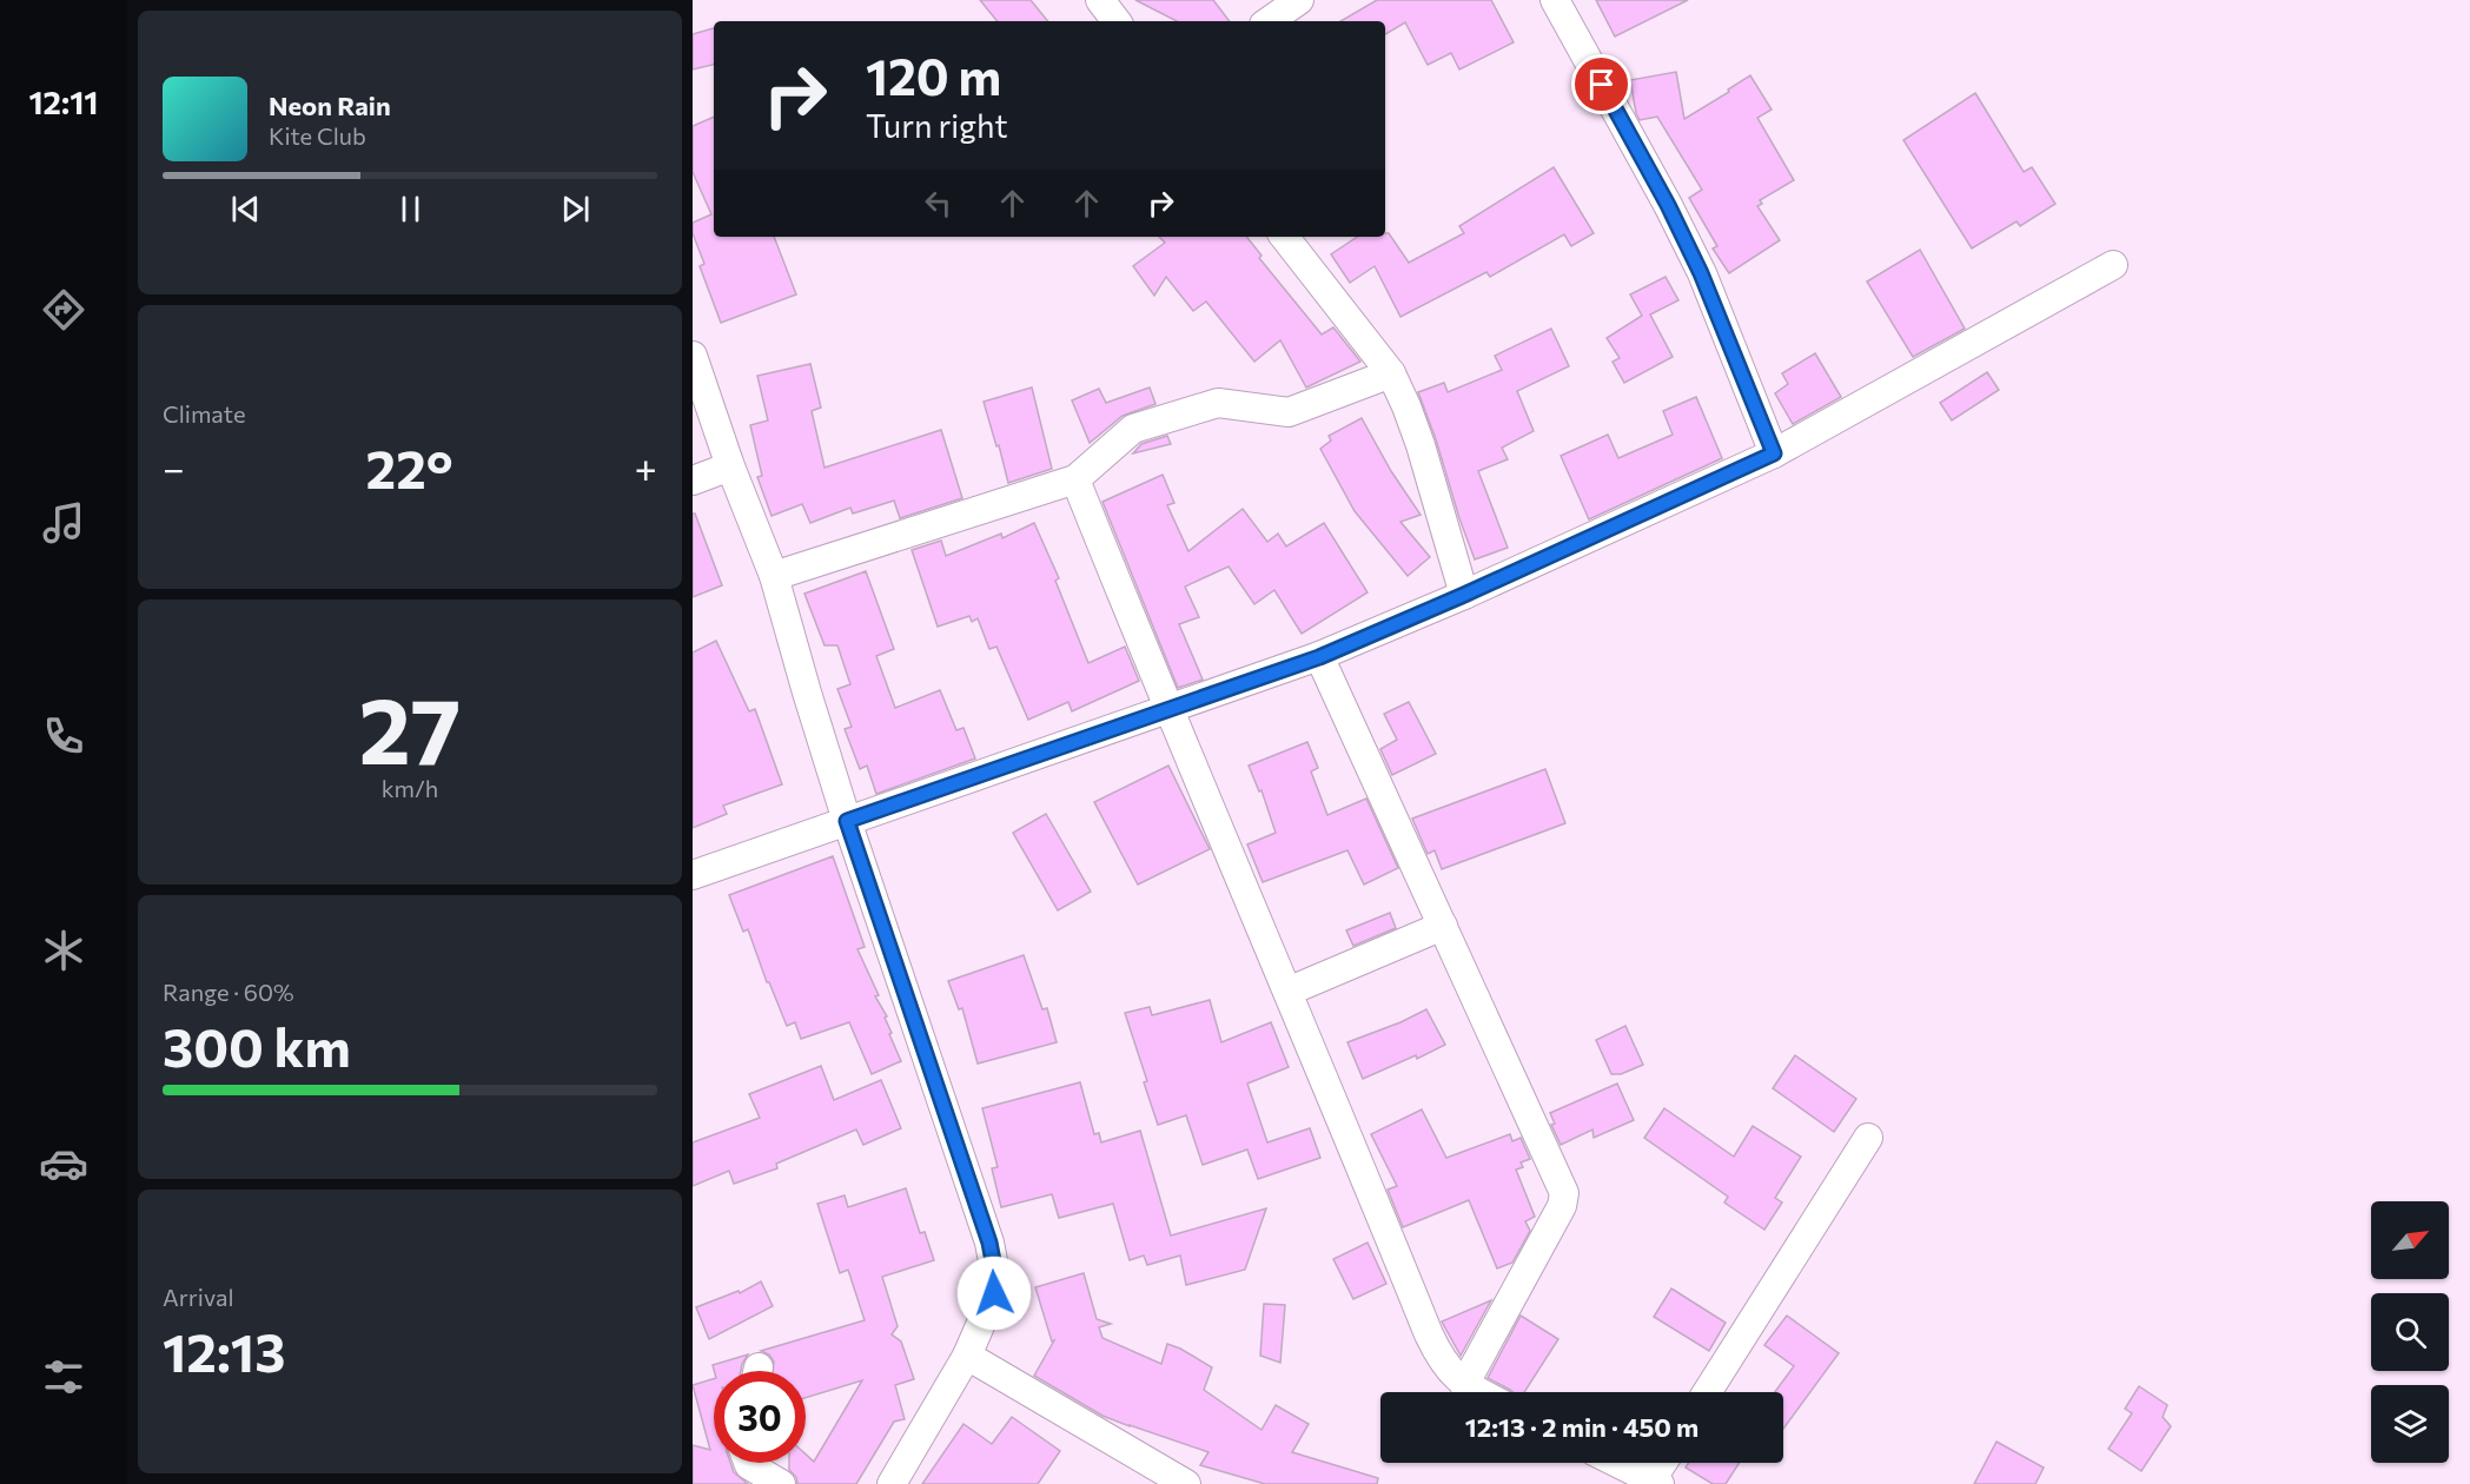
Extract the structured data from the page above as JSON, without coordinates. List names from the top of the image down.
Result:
{
  "north": "top right",
  "page": {
    "tabs": "12:11",
    "turn": ["120 m", "Turn right"],
    "song": ["Neon Rain", "Kite Club"],
    "tile": [
      "Climate",
      ["27", "km/h"],
      ["Range · 60%", "300 km"],
      ["Arrival", "12:13"]
    ],
    "heat": ["−", "22°", "+"],
    "limit": "30",
    "trip": "12:13 · 2 min · 450 m"
  }
}
